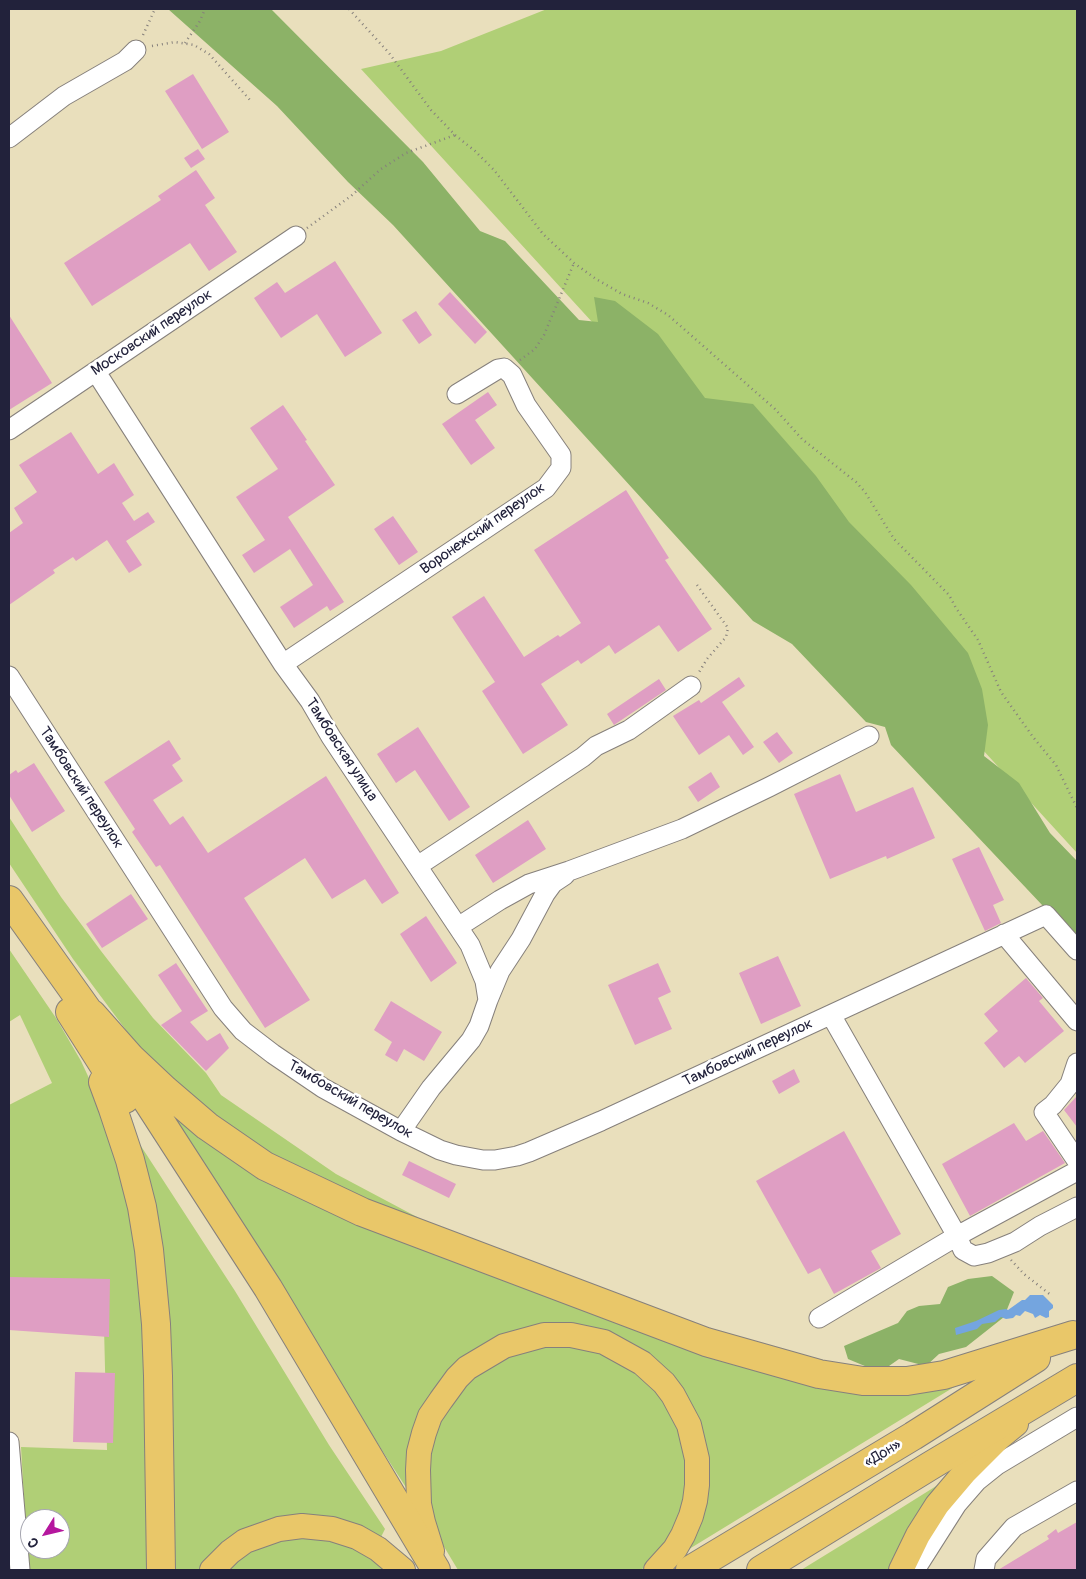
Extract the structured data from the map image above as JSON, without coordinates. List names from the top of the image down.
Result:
{
  "streets": {
    "highway": ["«Дон»"],
    "street": [
      "Московский переулок",
      "Воронежский переулок",
      "Тамбовская улица",
      "Тамбовский переулок"
    ]
  },
  "crossings": [
    ["Московский переулок", "Тамбовская улица"],
    ["Воронежский переулок", "Тамбовская улица"]
  ],
  "north": "bottom left"
}
